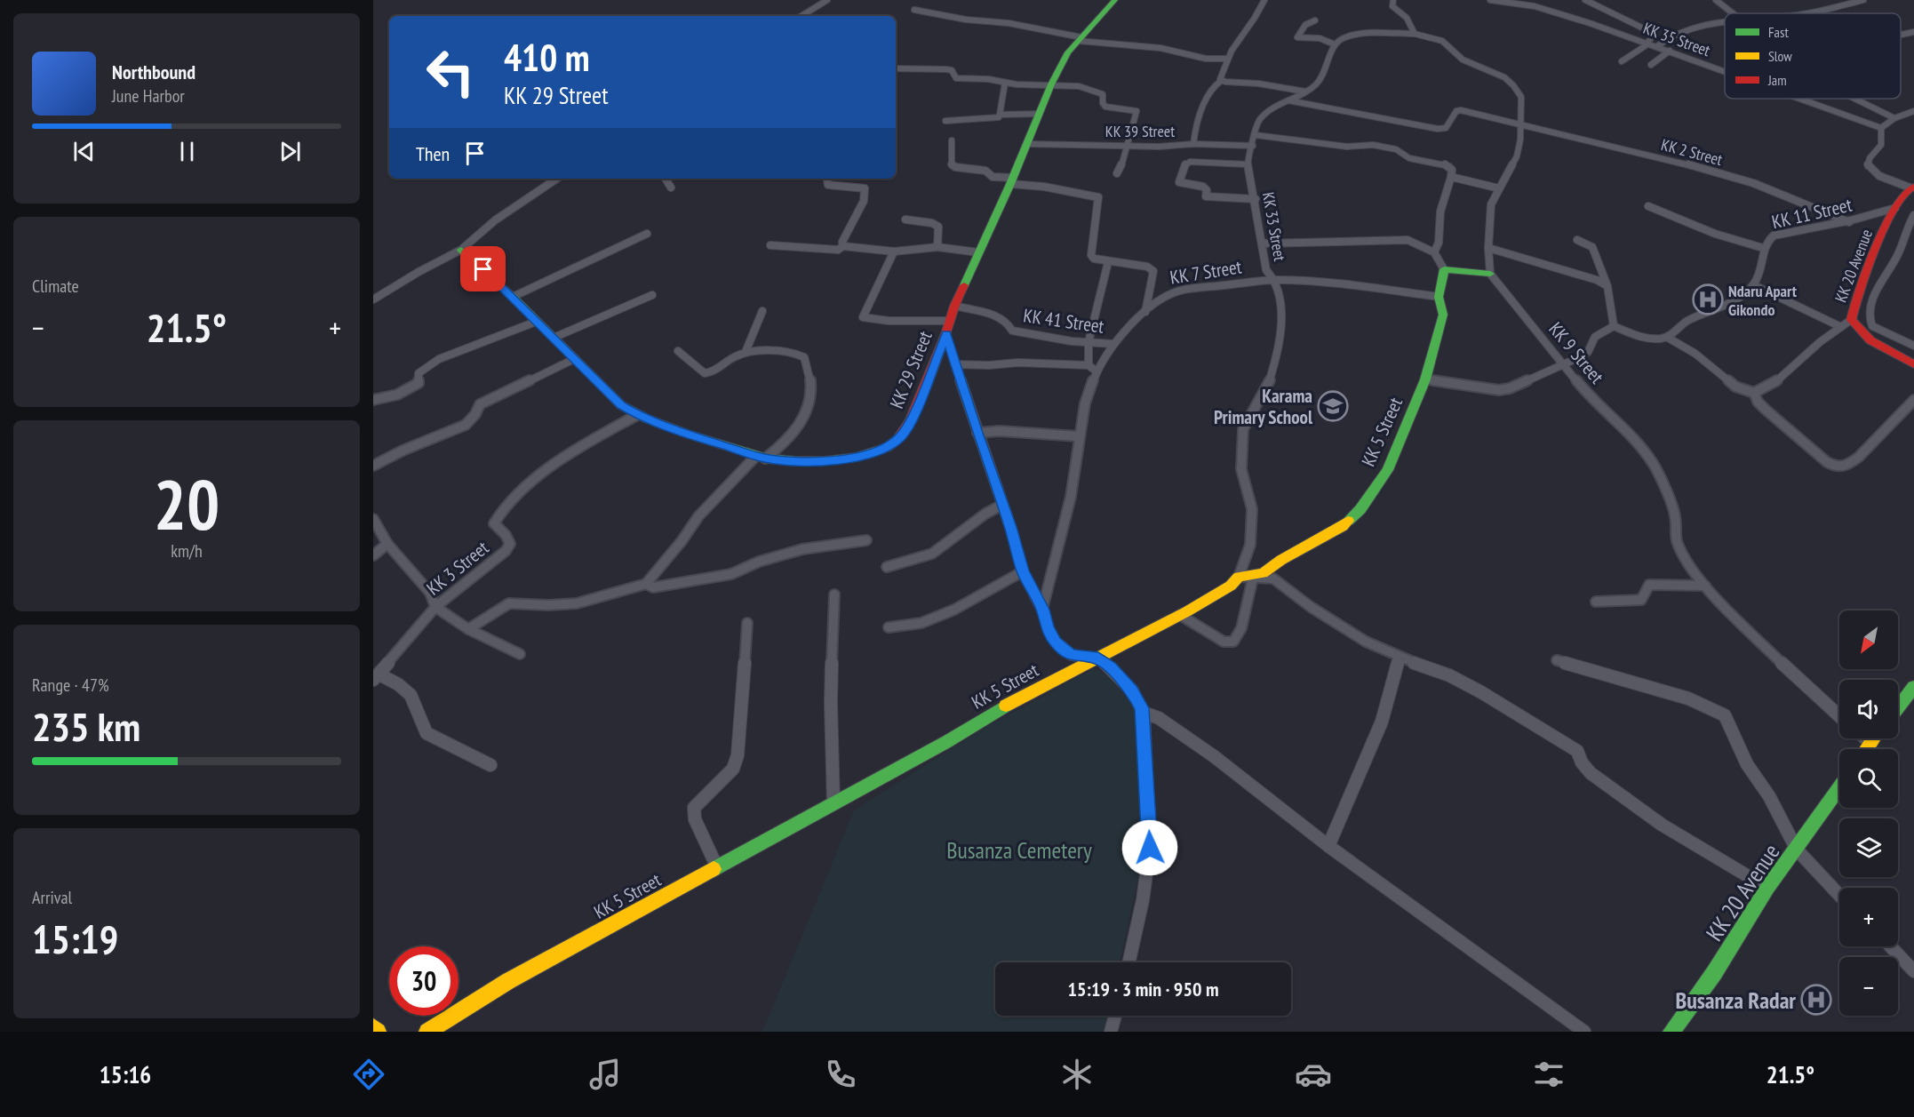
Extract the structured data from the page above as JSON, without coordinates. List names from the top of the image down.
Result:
{
  "streets": {
    "street": [
      "KK 35 Street",
      "KK 39 Street",
      "KK 2 Street",
      "KK 11 Street",
      "KK 33 Street",
      "KK 20 Avenue",
      "KK 7 Street",
      "KK 41 Street",
      "KK 9 Street",
      "KK 29 Street",
      "KK 5 Street",
      "KK 3 Street"
    ]
  },
  "crossings": [
    ["KK 39 Street", "KK 33 Street"],
    ["KK 39 Street", "KK 29 Street"],
    ["KK 2 Street", "KK 11 Street"],
    ["KK 2 Street", "KK 33 Street"],
    ["KK 11 Street", "KK 20 Avenue"],
    ["KK 33 Street", "KK 7 Street"],
    ["KK 33 Street", "KK 5 Street"],
    ["KK 7 Street", "KK 41 Street"],
    ["KK 7 Street", "KK 5 Street"],
    ["KK 41 Street", "KK 29 Street"],
    ["KK 29 Street", "KK 3 Street"]
  ],
  "parks": ["Busanza Cemetery"],
  "places": {
    "hospital": ["Ndaru Apart Gikondo", "Busanza Radar"],
    "school or university": ["Karama Primary School"]
  },
  "legend": ["Fast", "Slow", "Jam"],
  "north": "bottom left",
  "page": {
    "turn": ["410 m", "KK 29 Street"],
    "song": ["Northbound", "June Harbor"],
    "then": "Then",
    "tile": [
      "Climate",
      ["20", "km/h"],
      ["Range · 47%", "235 km"],
      ["Arrival", "15:19"]
    ],
    "heat": ["−", "21.5°", "+"],
    "map_buttons": ["+", "−"],
    "limit": "30",
    "trip": "15:19 · 3 min · 950 m",
    "tabs": ["15:16", "21.5°"]
  }
}
